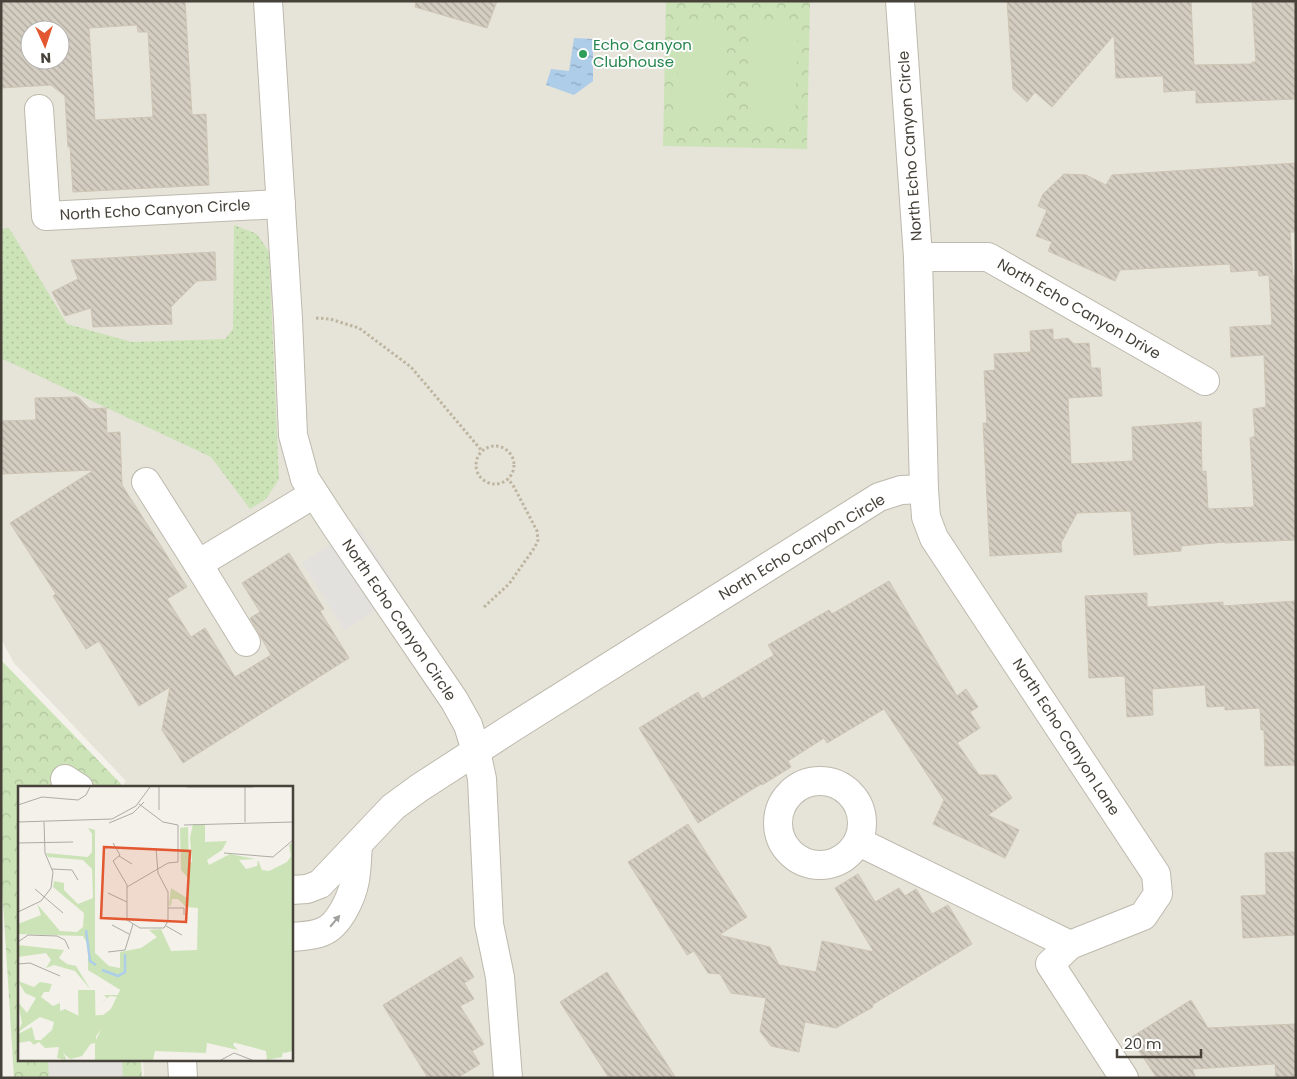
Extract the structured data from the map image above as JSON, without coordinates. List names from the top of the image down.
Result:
{
  "streets": {
    "street": ["North Echo Canyon Circle", "North Echo Canyon Drive", "North Echo Canyon Lane"]
  },
  "crossings": [
    ["North Echo Canyon Circle", "North Echo Canyon Drive"],
    ["North Echo Canyon Circle", "North Echo Canyon Lane"]
  ],
  "places": ["Echo Canyon Clubhouse"],
  "scale_bar": "20 m",
  "north": "bottom"
}
